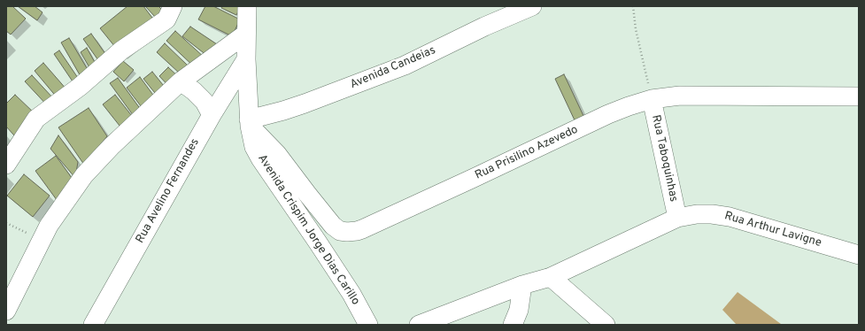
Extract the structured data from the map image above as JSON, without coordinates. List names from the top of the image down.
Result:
{
  "streets": {
    "street": [
      "Avenida Candeias",
      "Rua Prisilino Azevedo",
      "Rua Taboquinhas",
      "Rua Avelino Fernandes",
      "Avenida Crispim Jorge Dias Carillo",
      "Rua Arthur Lavigne"
    ]
  },
  "crossings": [
    ["Avenida Candeias", "Rua Prisilino Azevedo"],
    ["Avenida Candeias", "Avenida Crispim Jorge Dias Carillo"],
    ["Rua Prisilino Azevedo", "Rua Taboquinhas"],
    ["Rua Prisilino Azevedo", "Avenida Crispim Jorge Dias Carillo"],
    ["Rua Taboquinhas", "Rua Arthur Lavigne"],
    ["Rua Avelino Fernandes", "Avenida Crispim Jorge Dias Carillo"]
  ]
}
